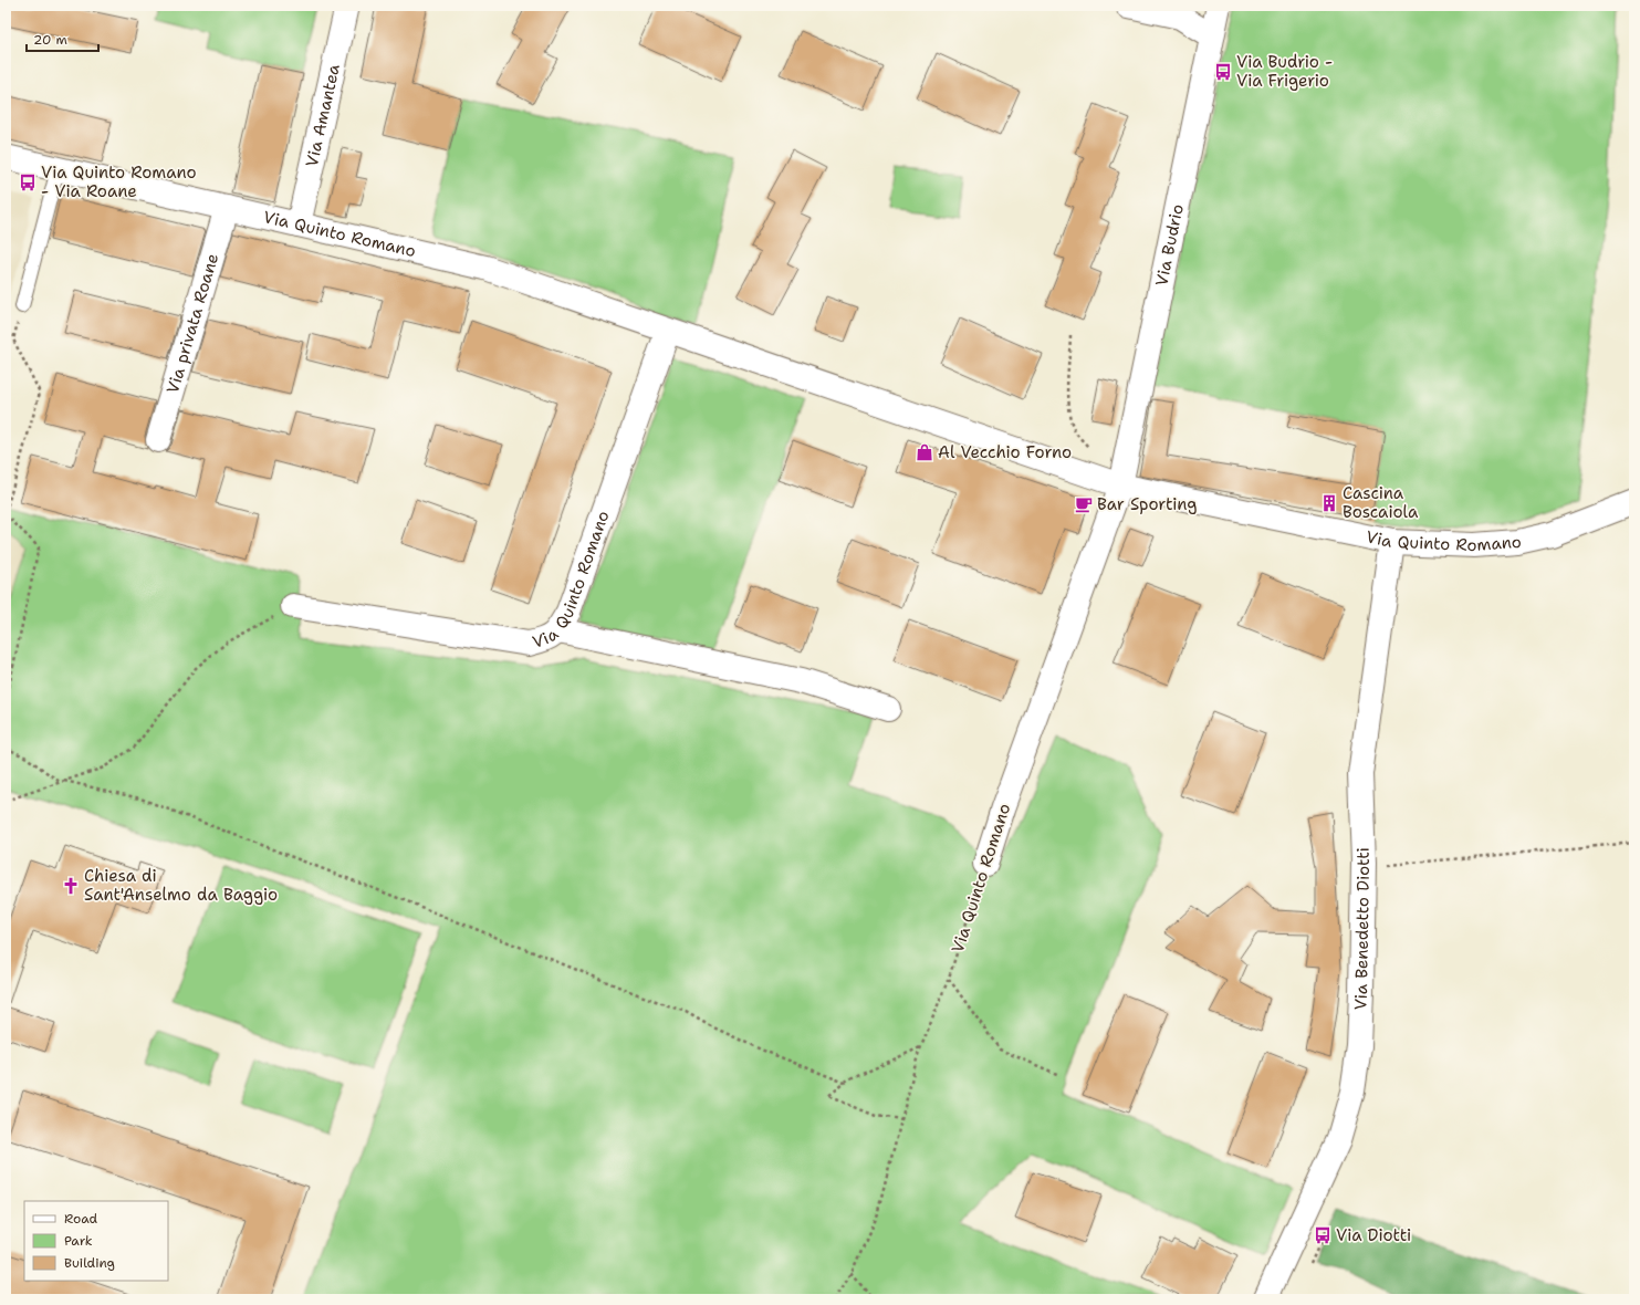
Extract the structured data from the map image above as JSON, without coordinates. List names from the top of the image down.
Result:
{
  "streets": {
    "street": [
      "Via Amantea",
      "Via Quinto Romano",
      "Via Budrio",
      "Via privata Roane",
      "Via Benedetto Diotti"
    ]
  },
  "crossings": [
    ["Via Amantea", "Via Quinto Romano"],
    ["Via Quinto Romano", "Via Budrio"],
    ["Via Quinto Romano", "Via privata Roane"],
    ["Via Quinto Romano", "Via Benedetto Diotti"]
  ],
  "places": {
    "bus stop": ["Via Budrio - Via Frigerio", "Via Quinto Romano - Via Roane", "Via Diotti"],
    "shop": ["Al Vecchio Forno"],
    "building": ["Cascina Boscaiola"],
    "cafe": ["Bar Sporting"],
    "church": ["Chiesa di Sant'Anselmo da Baggio"]
  },
  "legend": ["Road", "Park", "Building"],
  "scale_bar": "20 m"
}
